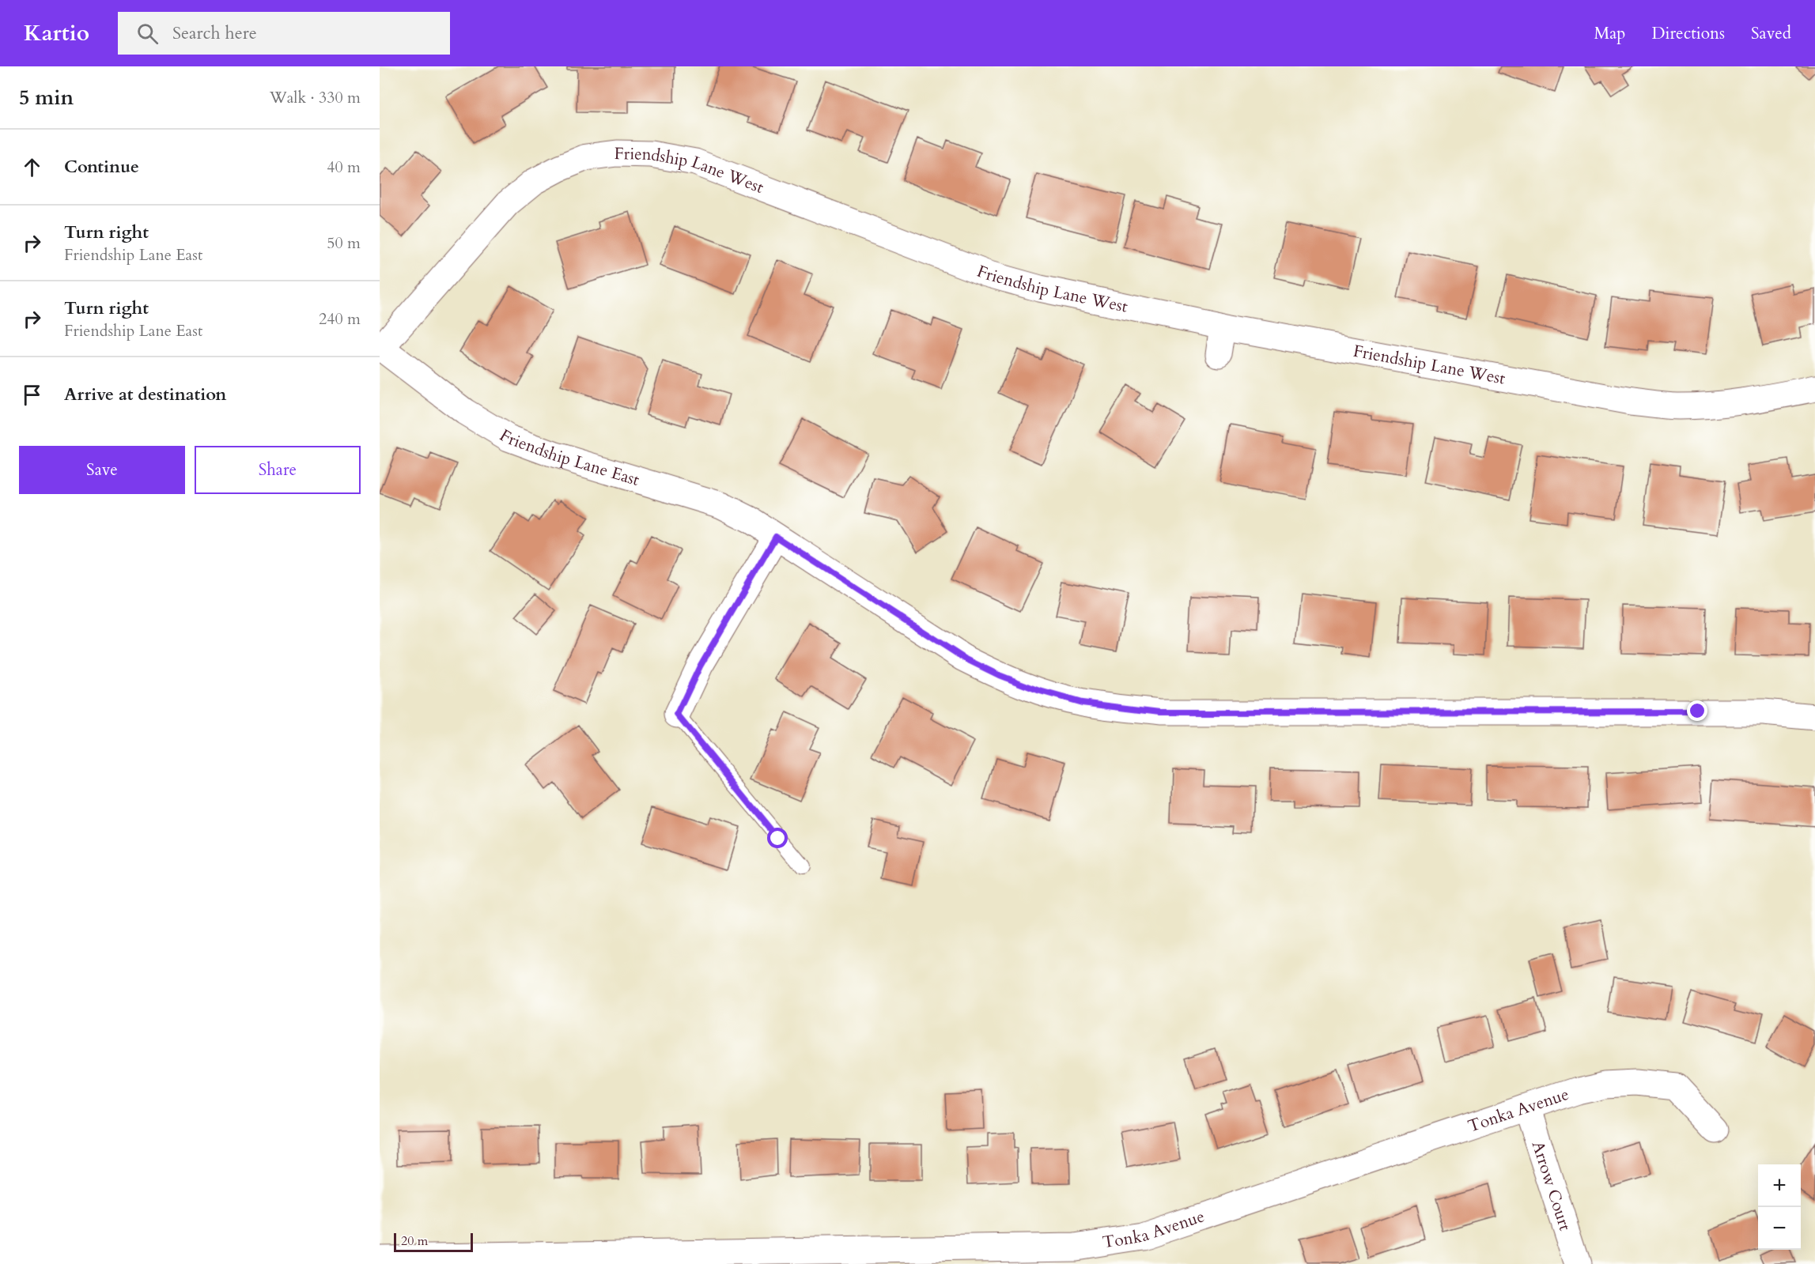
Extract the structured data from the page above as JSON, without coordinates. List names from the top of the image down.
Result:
{
  "streets": {
    "street": [
      "Friendship Lane West",
      "Friendship Lane East",
      "Tonka Avenue",
      "Arrow Court"
    ]
  },
  "crossings": [
    ["Friendship Lane West", "Friendship Lane East"],
    ["Tonka Avenue", "Arrow Court"]
  ],
  "scale_bar": "20 m",
  "page": {
    "header": "Kartio",
    "search": "Search here",
    "nav": ["Map", "Directions", "Saved"],
    "heading": ["5 min", "Walk · 330 m"],
    "list": [
      ["Continue", "40 m"],
      ["Turn right", "Friendship Lane East", "50 m"],
      ["Turn right", "Friendship Lane East", "240 m"],
      "Arrive at destination"
    ],
    "buttons": ["Save", "Share"],
    "map_buttons": ["+", "−"],
    "scale": "20 m"
  }
}
